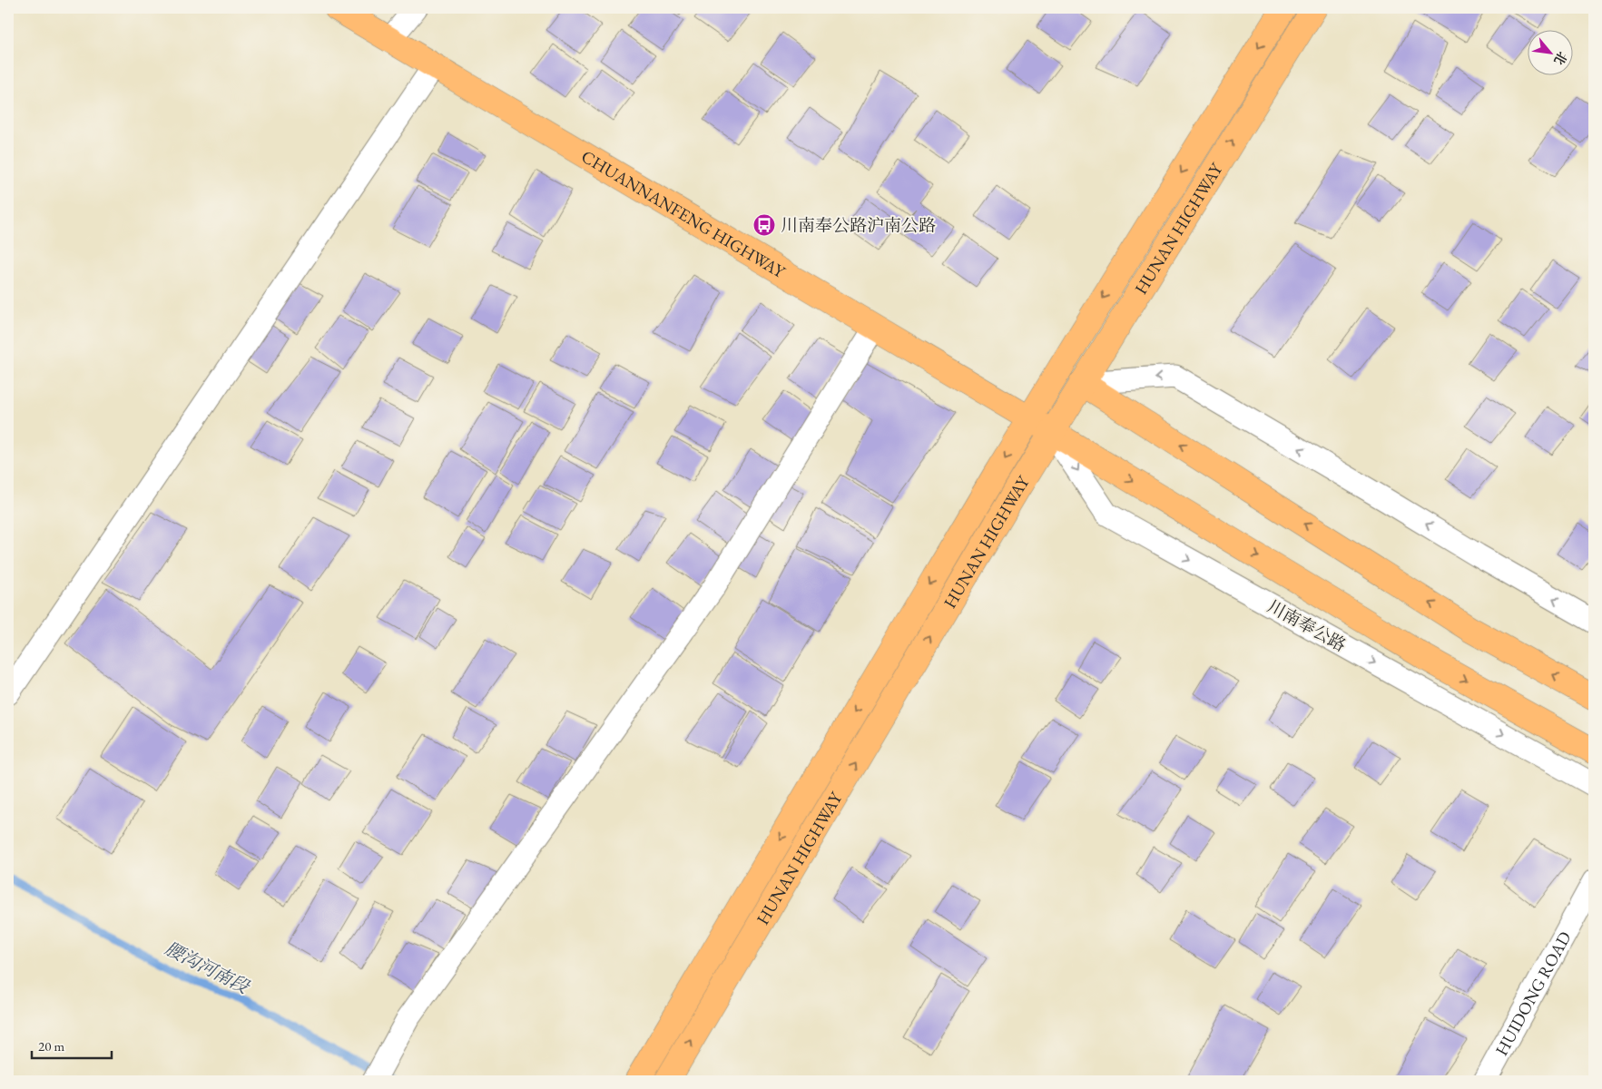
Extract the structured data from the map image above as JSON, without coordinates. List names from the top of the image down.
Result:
{
  "streets": {
    "main road": ["CHUANNANFENG HIGHWAY", "HUNAN HIGHWAY"],
    "street": ["川南奉公路", "HUIDONG ROAD"]
  },
  "crossings": [
    ["CHUANNANFENG HIGHWAY", "HUNAN HIGHWAY"],
    ["CHUANNANFENG HIGHWAY", "川南奉公路"],
    ["HUNAN HIGHWAY", "川南奉公路"]
  ],
  "water": ["腰沟河南段"],
  "places": {
    "bus stop": ["川南奉公路沪南公路"]
  },
  "scale_bar": "20 m",
  "north": "bottom right"
}
